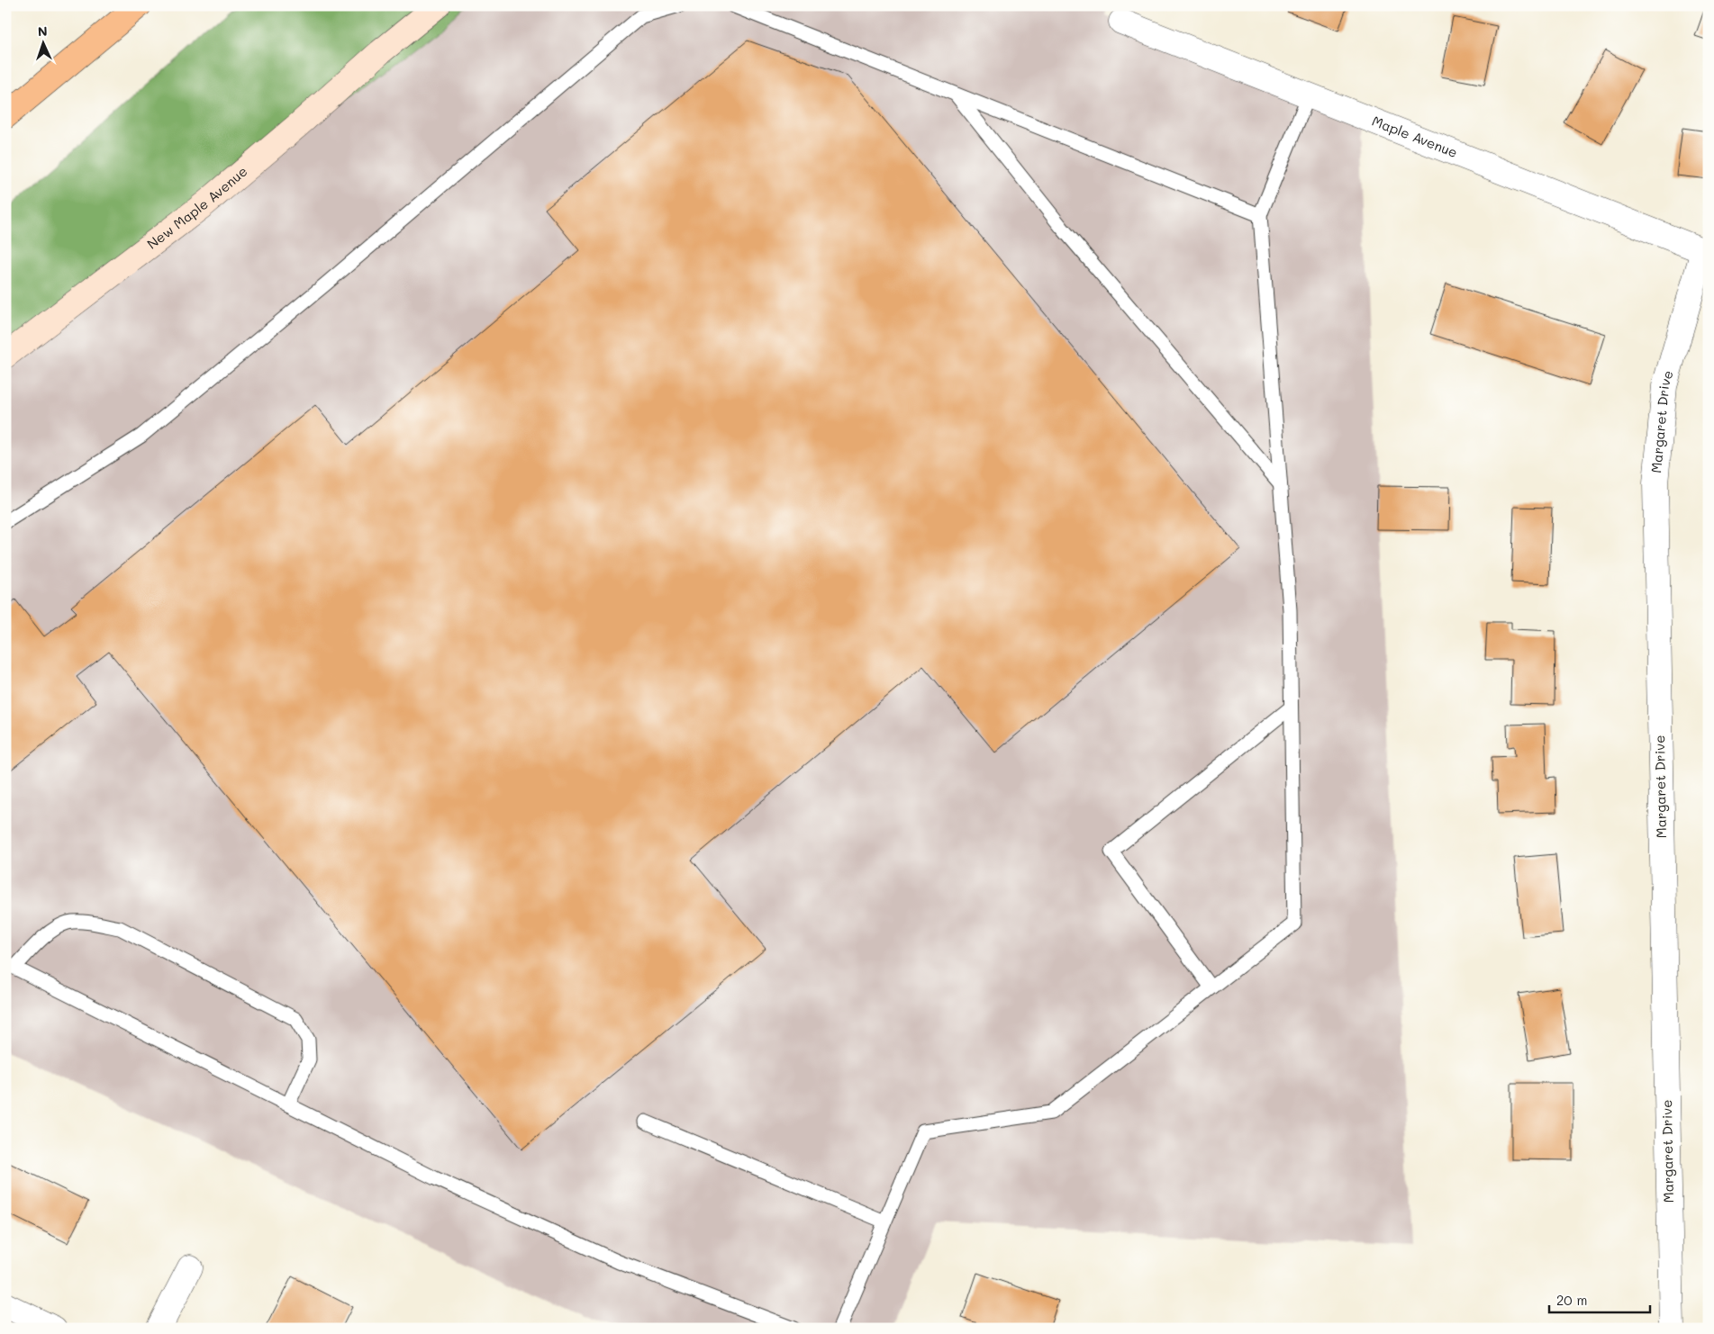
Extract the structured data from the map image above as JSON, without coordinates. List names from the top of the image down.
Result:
{
  "streets": {
    "main road": ["New Maple Avenue"],
    "street": ["Maple Avenue", "Margaret Drive"]
  },
  "crossings": [
    ["Maple Avenue", "Margaret Drive"]
  ],
  "scale_bar": "20 m",
  "north": "top"
}
